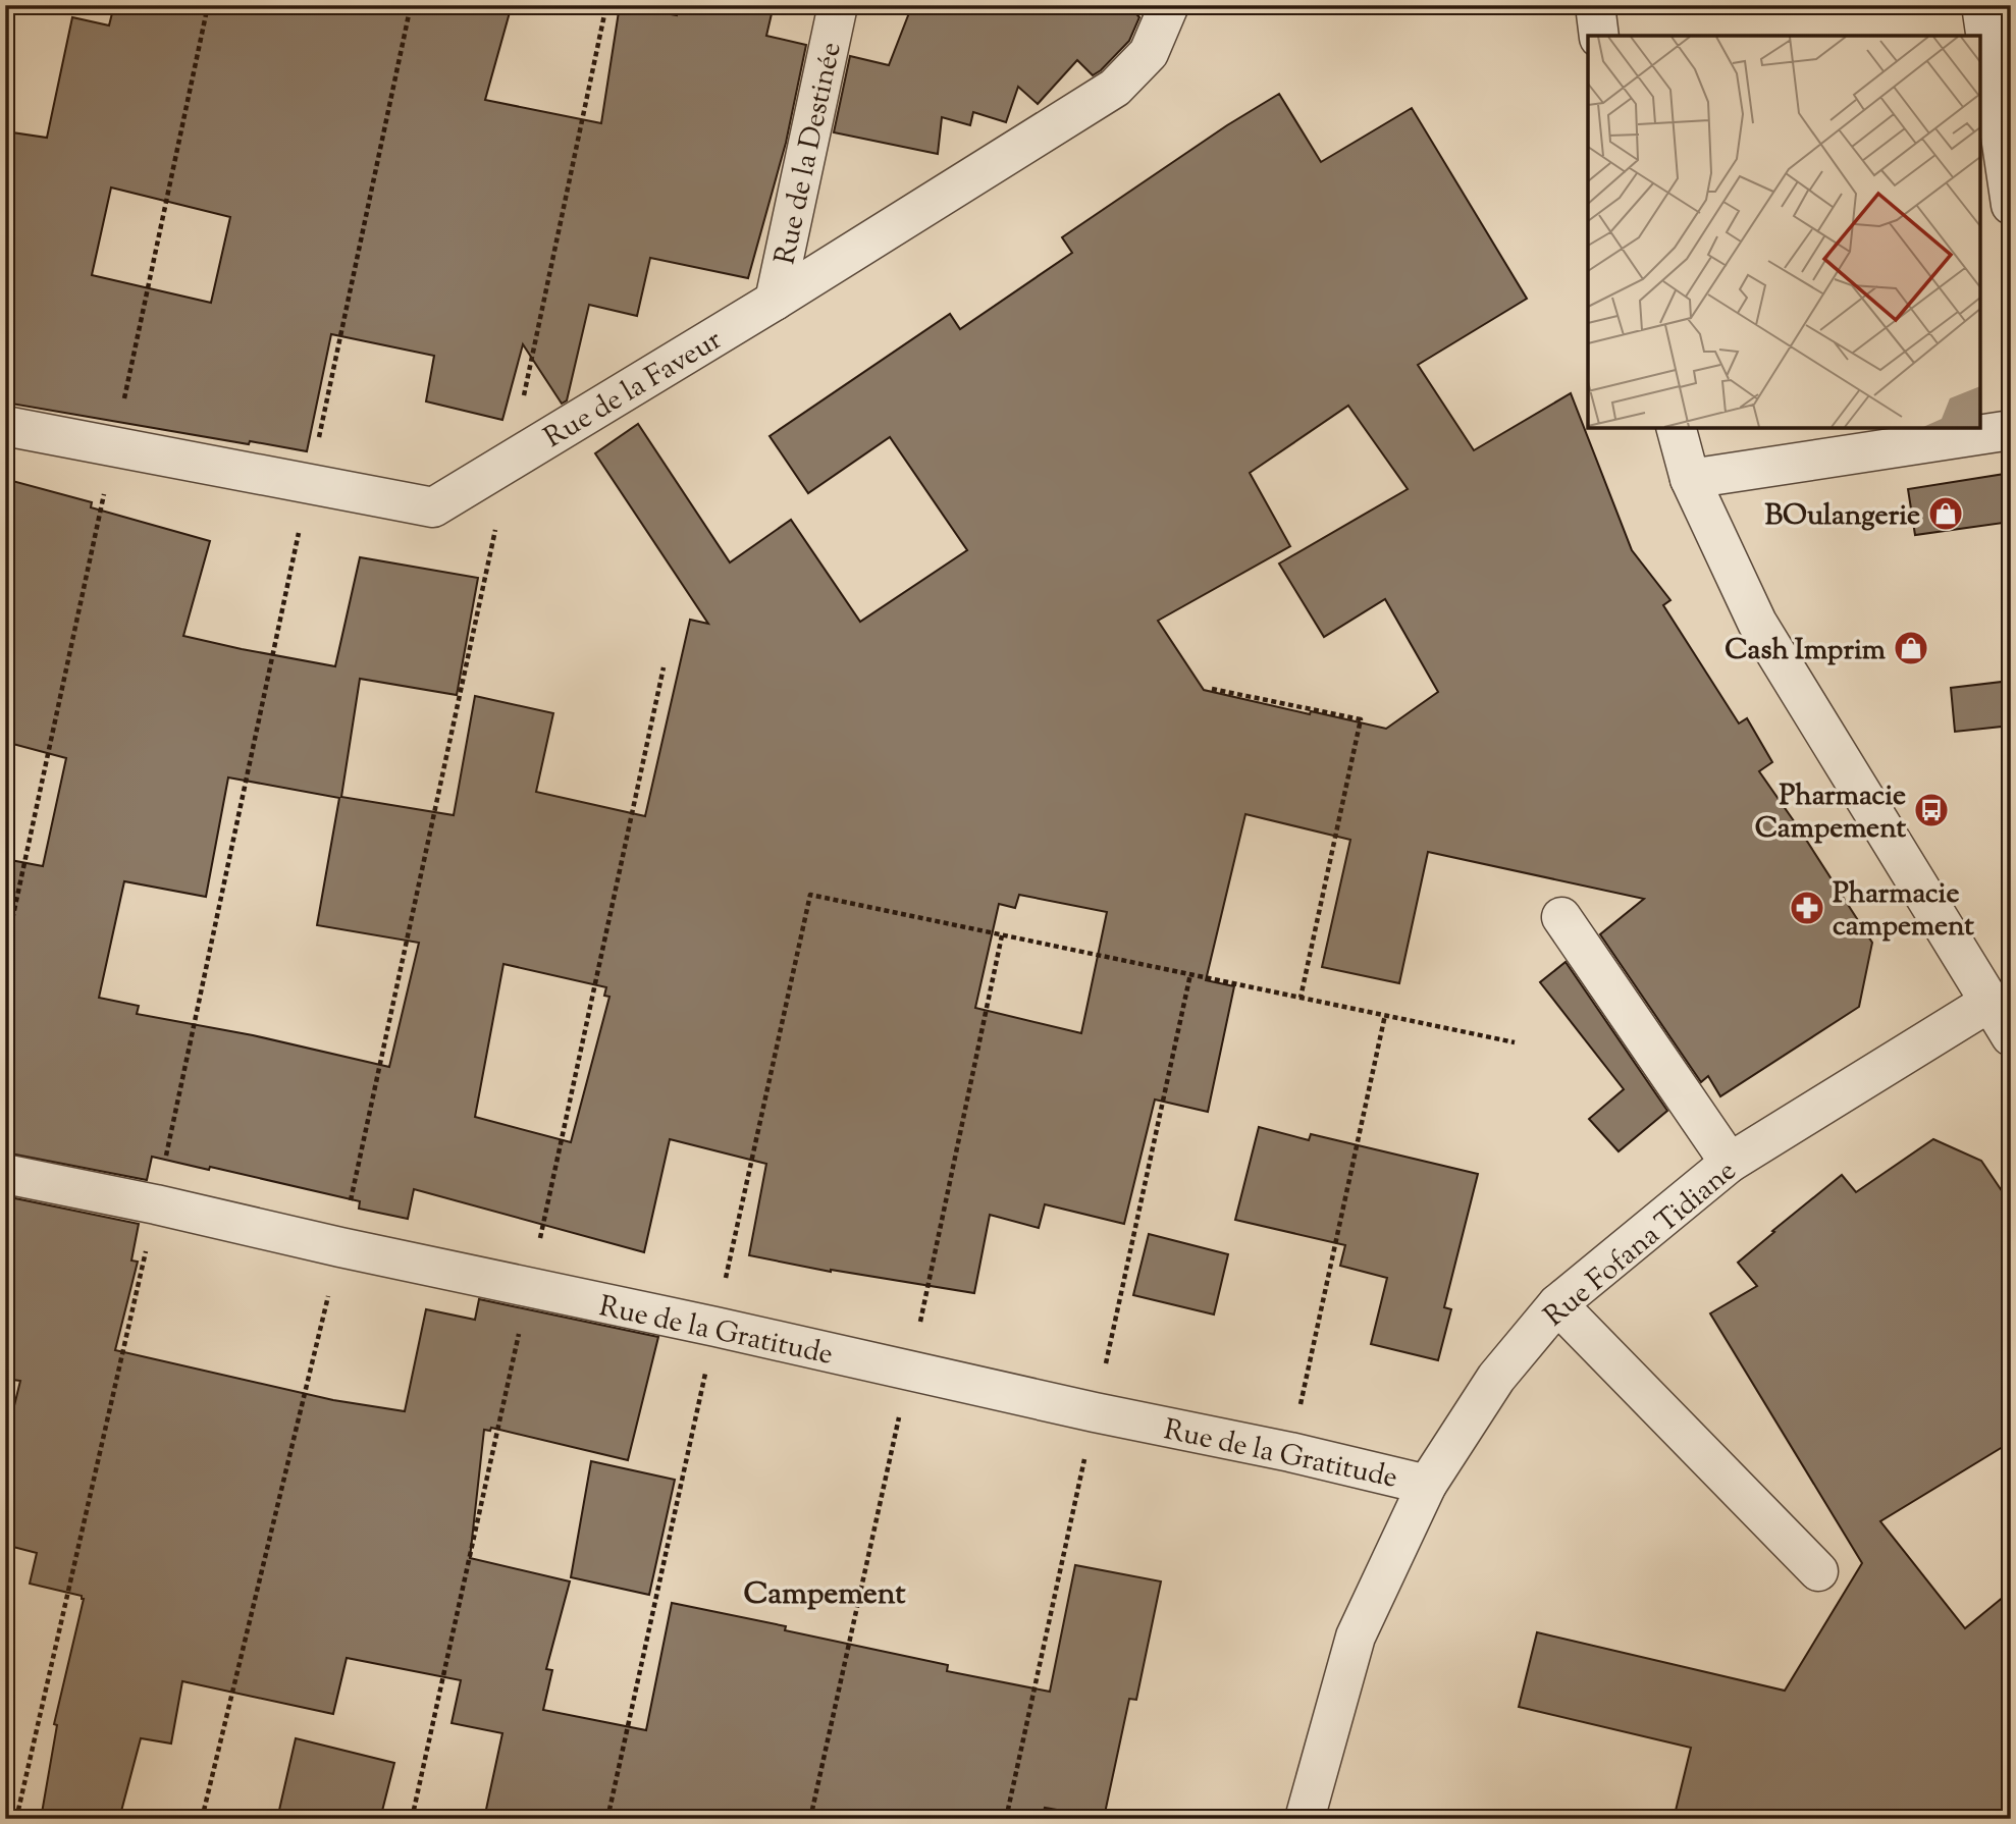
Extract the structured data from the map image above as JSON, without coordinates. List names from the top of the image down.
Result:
{
  "streets": {
    "street": [
      "Rue de la Destinée",
      "Rue de la Faveur",
      "Rue Fofana Tidiane",
      "Rue de la Gratitude"
    ]
  },
  "crossings": [
    ["Rue de la Destinée", "Rue de la Faveur"],
    ["Rue Fofana Tidiane", "Rue de la Gratitude"]
  ],
  "districts": ["Campement"],
  "places": {
    "shop": ["BOulangerie", "Cash Imprim"],
    "bus stop": ["Pharmacie Campement"],
    "pharmacy": ["Pharmacie campement"]
  }
}
